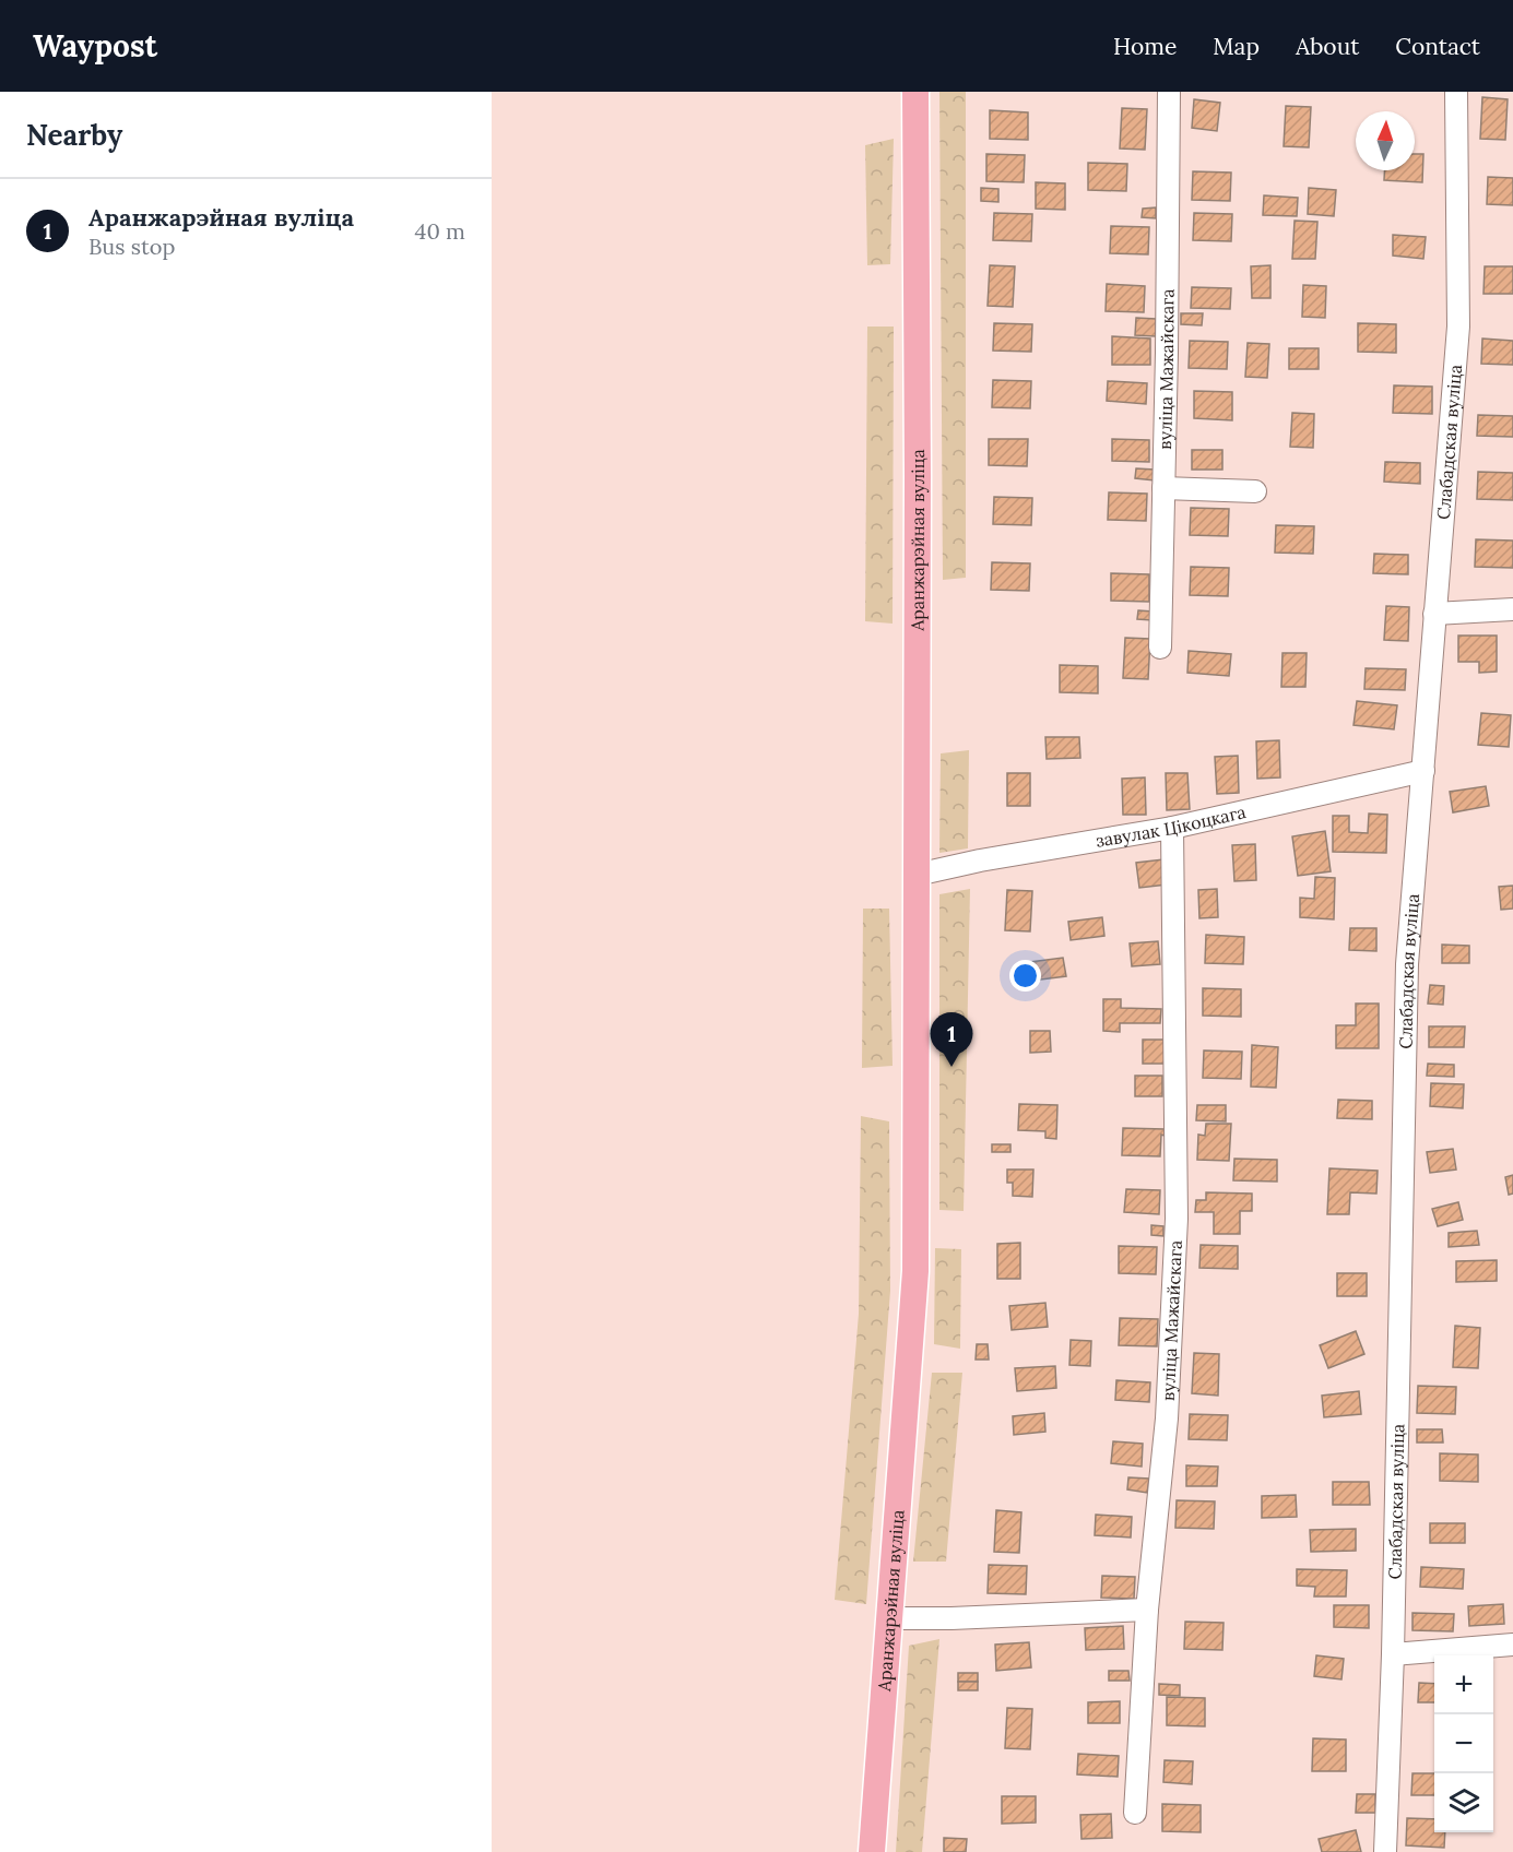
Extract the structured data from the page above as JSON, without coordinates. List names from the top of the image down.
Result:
{
  "streets": {
    "main road": ["Аранжарэйная вуліца"],
    "street": ["вуліца Мажайскага", "Слабадская вуліца", "завулак Цікоцкага"]
  },
  "crossings": [
    ["вуліца Мажайскага", "завулак Цікоцкага"],
    ["Слабадская вуліца", "завулак Цікоцкага"],
    ["Аранжарэйная вуліца", "завулак Цікоцкага"]
  ],
  "north": "top",
  "page": {
    "header": "Waypost",
    "nav": [
      "Home",
      "Map",
      "About",
      "Contact"
    ],
    "heading": "Nearby",
    "list": [
      {
        "mark": "1",
        "name": "Аранжарэйная вуліца",
        "note": "Bus stop",
        "value": "40 m"
      }
    ],
    "pins": "1",
    "map_buttons": ["+", "−"]
  }
}
